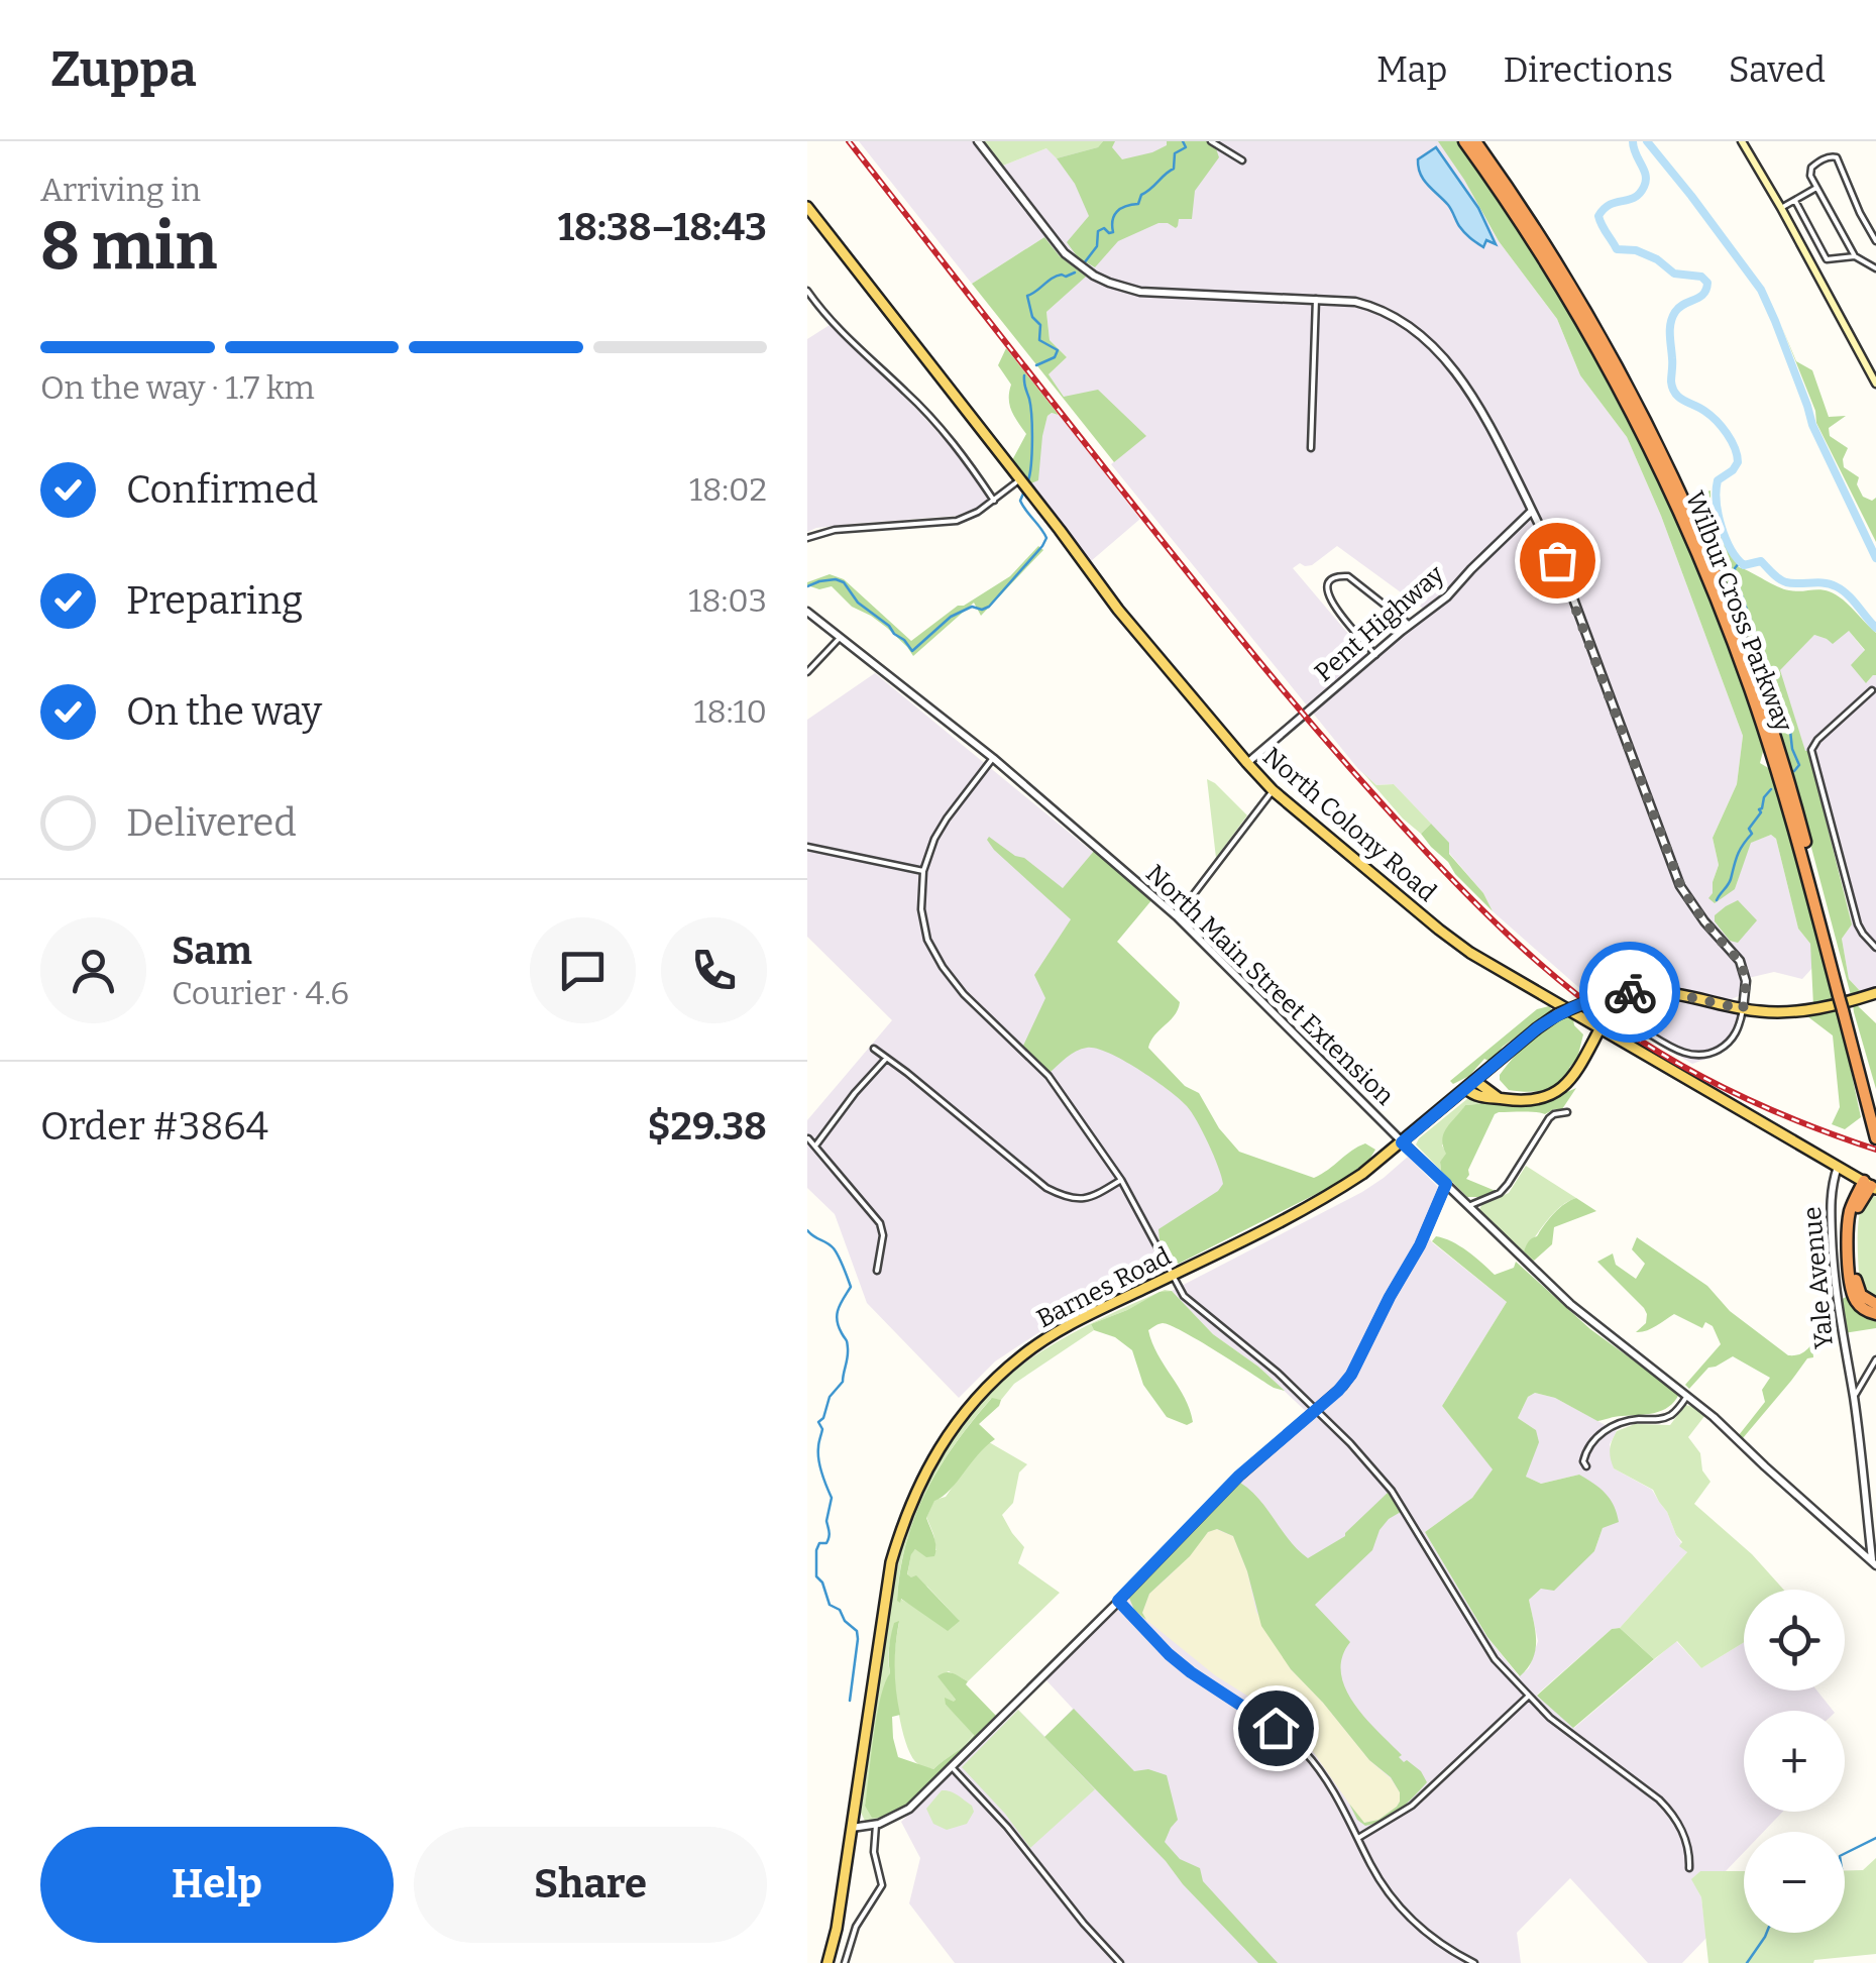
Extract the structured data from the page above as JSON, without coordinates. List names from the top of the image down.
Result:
{
  "streets": {
    "highway": ["Wilbur Cross Parkway"],
    "main road": ["North Colony Road", "Barnes Road"],
    "street": ["Pent Highway", "North Main Street Extension", "Yale Avenue"]
  },
  "crossings": [
    ["Pent Highway", "North Colony Road"],
    ["North Colony Road", "Yale Avenue"],
    ["North Main Street Extension", "Yale Avenue"],
    ["North Main Street Extension", "Barnes Road"]
  ],
  "page": {
    "header": "Zuppa",
    "nav": ["Map", "Directions", "Saved"],
    "heading": ["8 min", "Arriving in", "18:38–18:43"],
    "panel": [
      "Sam",
      "Courier · 4.6",
      "Order #3864",
      "$29.38"
    ],
    "bar": "On the way · 1.7 km",
    "list": [
      ["Confirmed", "18:02"],
      ["Preparing", "18:03"],
      ["On the way", "18:10"],
      "Delivered"
    ],
    "map_buttons": ["+", "−"],
    "buttons": ["Help", "Share"]
  }
}
